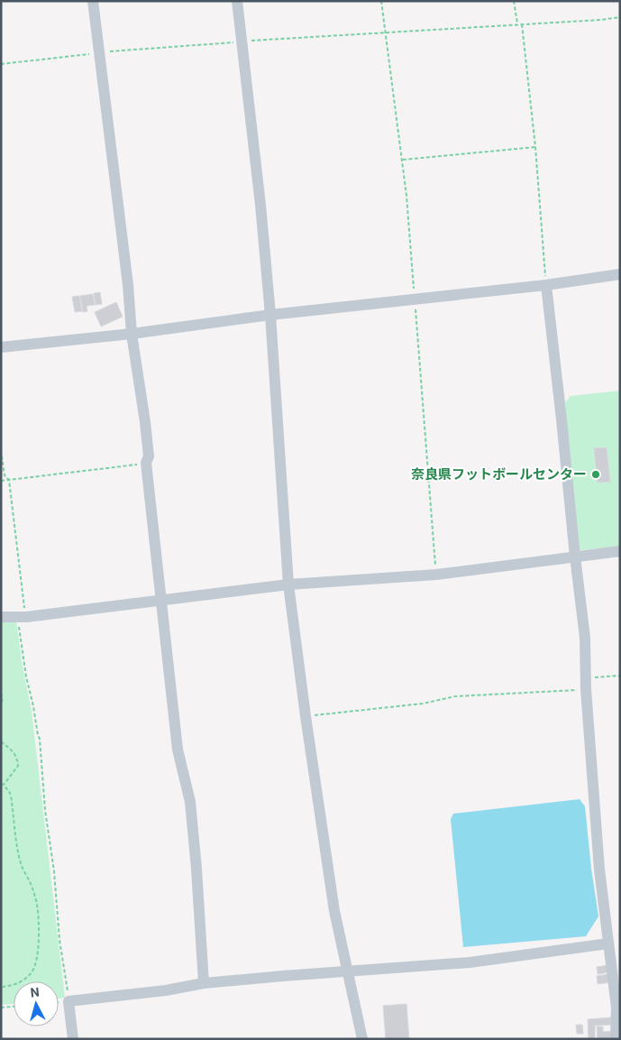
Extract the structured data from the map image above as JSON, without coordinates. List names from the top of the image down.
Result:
{
  "places": ["奈良県フットボールセンター"],
  "north": "top"
}
